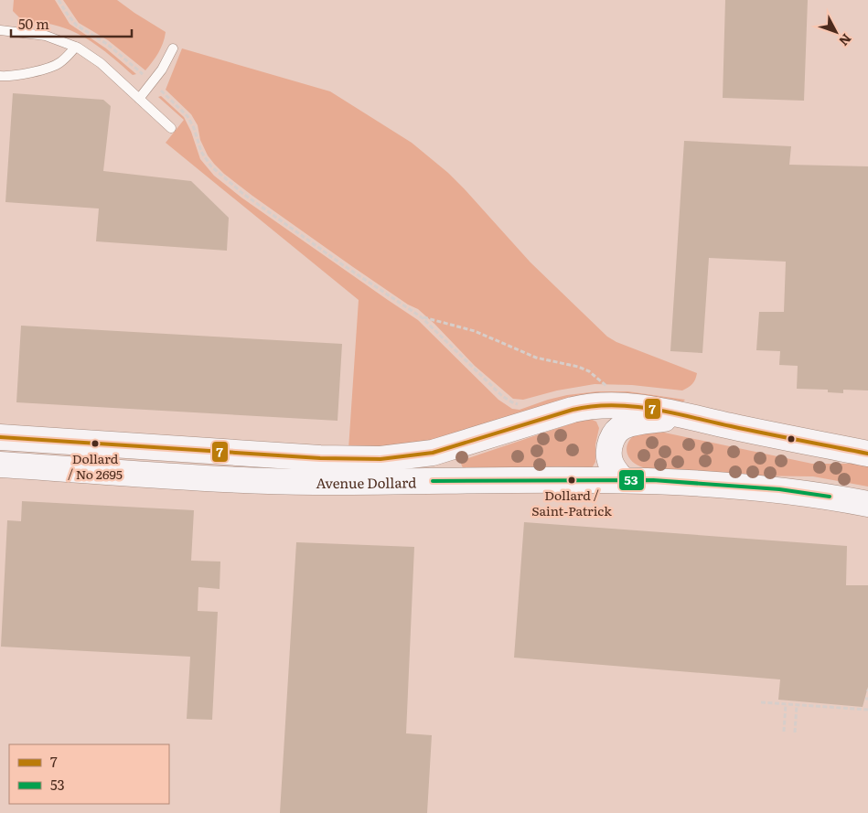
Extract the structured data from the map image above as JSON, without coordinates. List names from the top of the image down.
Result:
{
  "streets": {
    "main road": ["Avenue Dollard"]
  },
  "places": ["Dollard / No 2695", "Dollard / Saint-Patrick"],
  "lines": ["transit line 7", "transit line 53"],
  "legend": ["7", "53"],
  "scale_bar": "50 m",
  "north": "bottom right"
}
